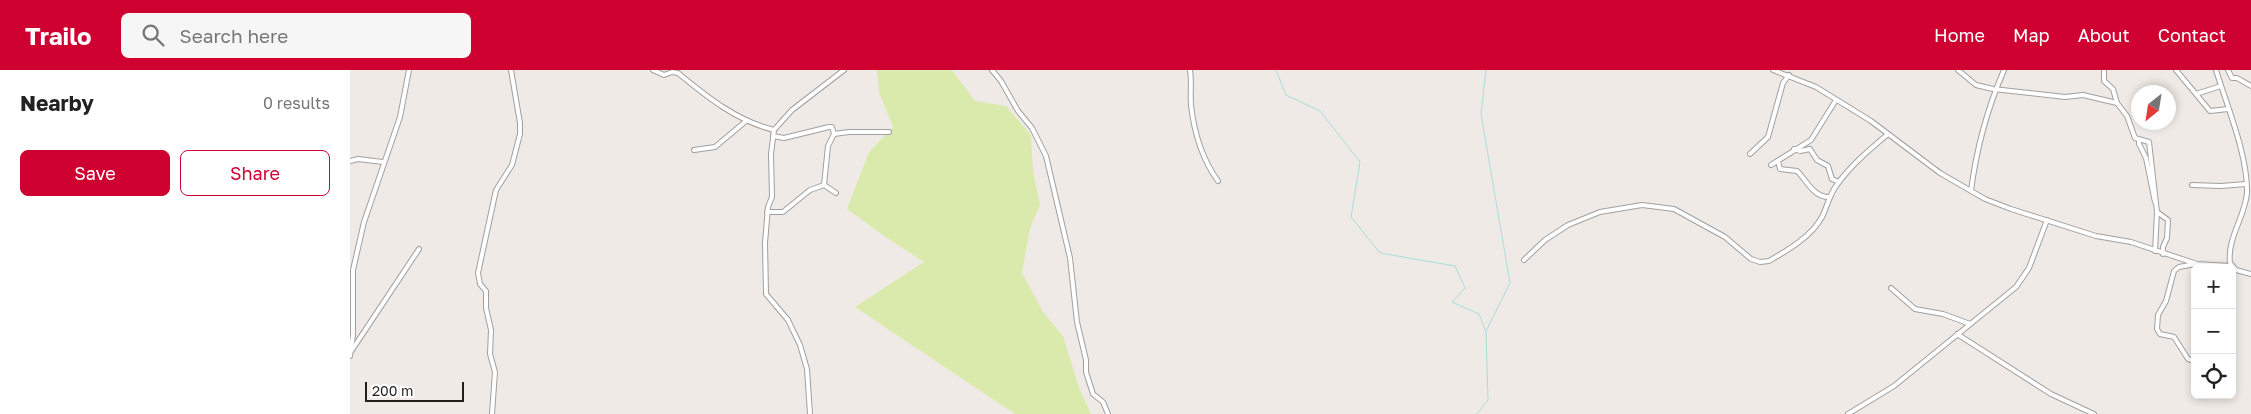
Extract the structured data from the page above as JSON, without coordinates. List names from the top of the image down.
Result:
{
  "scale_bar": "200 m",
  "north": "bottom left",
  "page": {
    "header": "Trailo",
    "search": "Search here",
    "nav": [
      "Home",
      "Map",
      "About",
      "Contact"
    ],
    "heading": ["Nearby", "0 results"],
    "buttons": ["Save", "Share"],
    "map_buttons": ["+", "−"],
    "scale": "200 m"
  }
}
